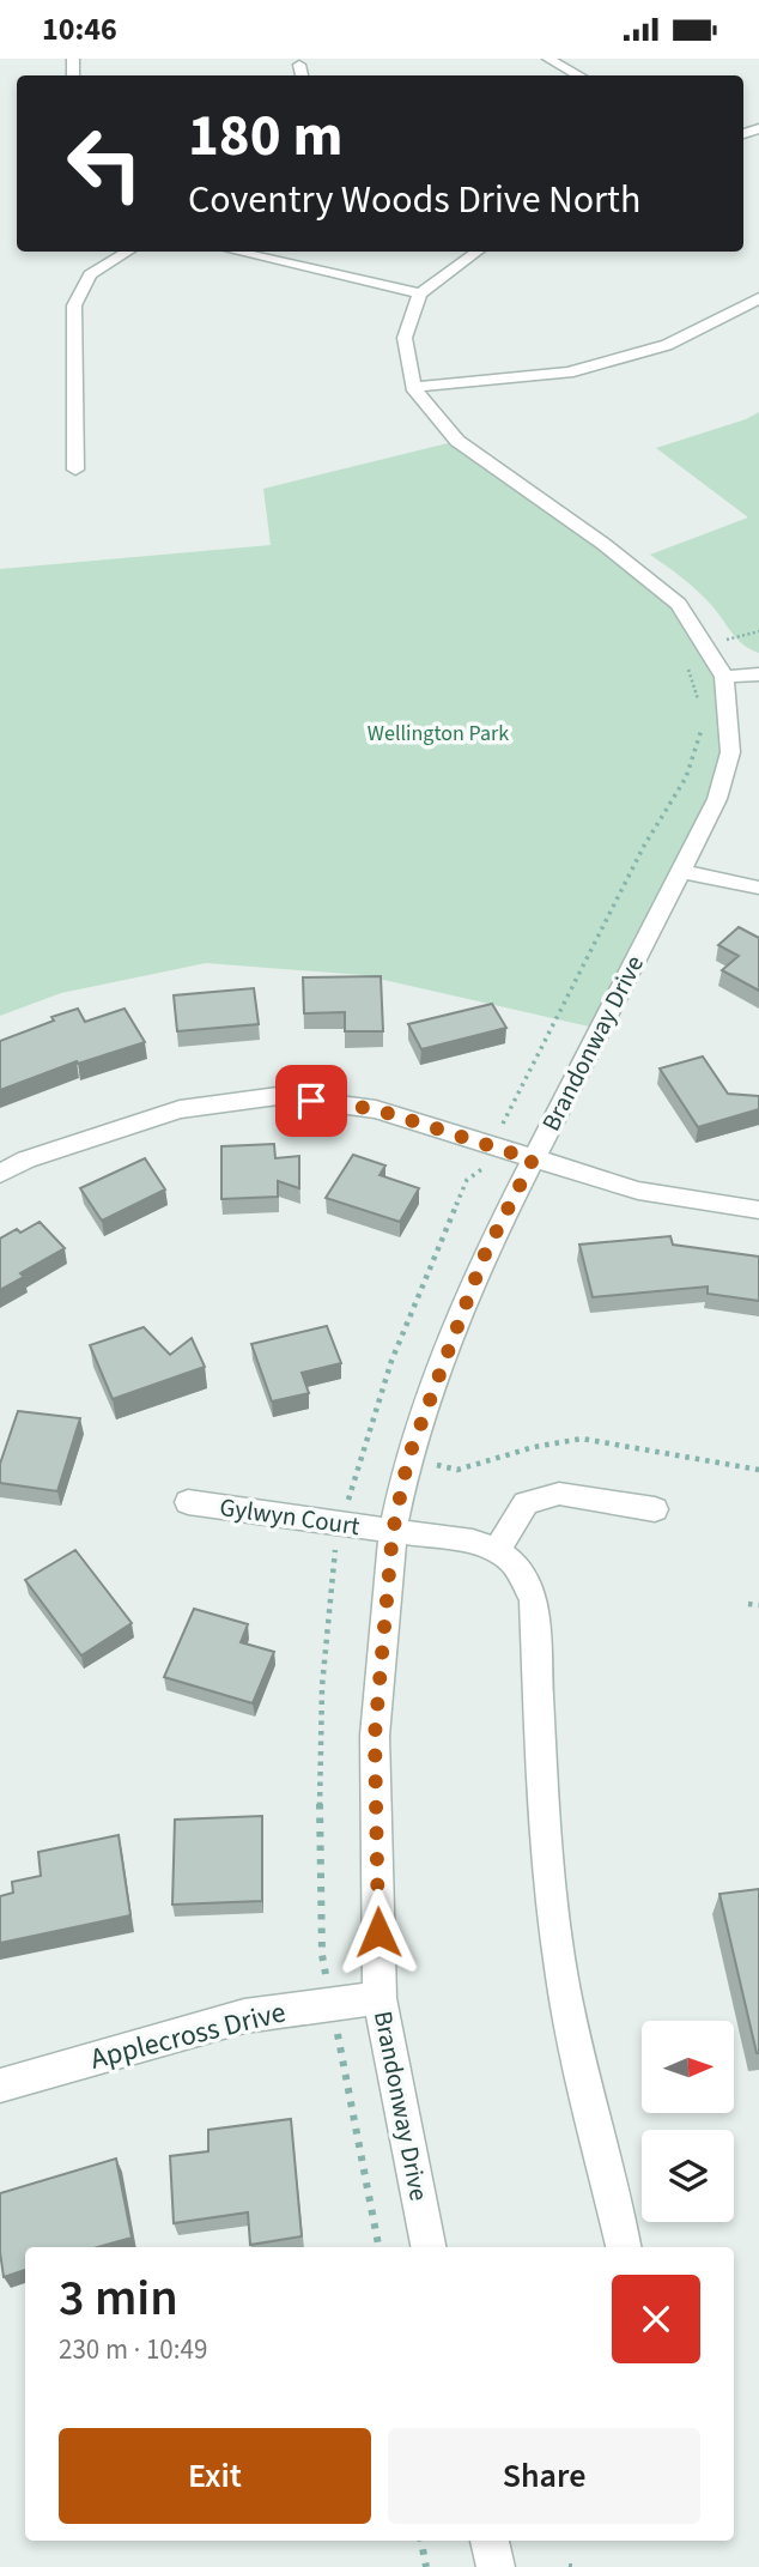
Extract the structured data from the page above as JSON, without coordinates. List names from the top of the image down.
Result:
{
  "streets": {
    "street": ["Brandonway Drive", "Gylwyn Court", "Applecross Drive"]
  },
  "crossings": [
    ["Brandonway Drive", "Gylwyn Court"],
    ["Brandonway Drive", "Applecross Drive"]
  ],
  "parks": ["Wellington Park"],
  "north": "right",
  "page": {
    "status": "10:46",
    "turn": ["180 m", "Coventry Woods Drive North"],
    "heading": ["3 min", "230 m · 10:49"],
    "buttons": ["Exit", "Share"]
  }
}
